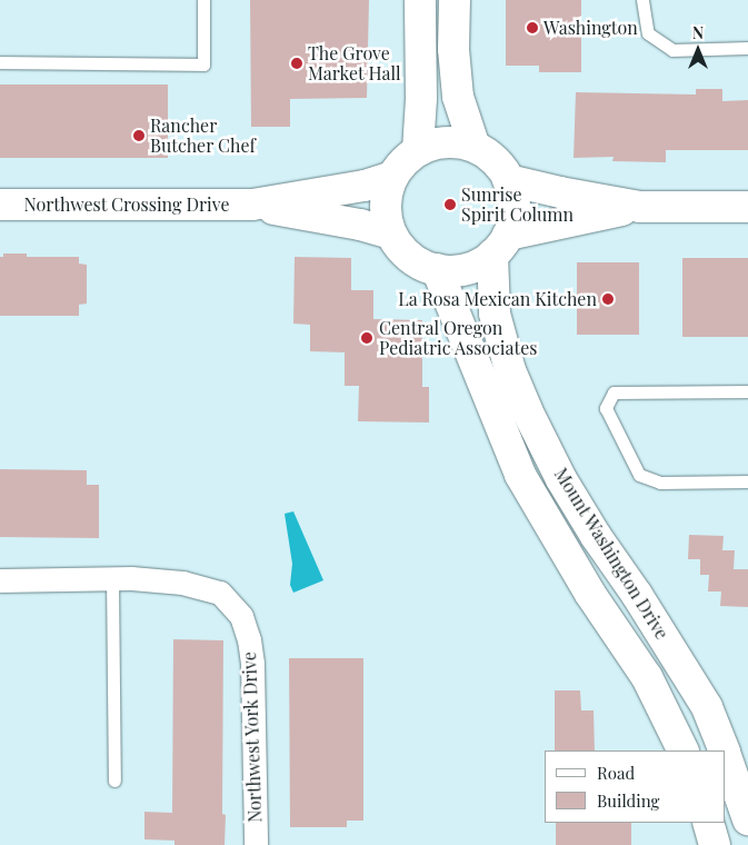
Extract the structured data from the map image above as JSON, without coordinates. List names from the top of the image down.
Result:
{
  "streets": {
    "main road": ["Northwest Crossing Drive", "Mount Washington Drive"],
    "street": ["Northwest York Drive"]
  },
  "crossings": [
    ["Northwest Crossing Drive", "Mount Washington Drive"]
  ],
  "places": [
    "Washington",
    "The Grove Market Hall",
    "Rancher Butcher Chef",
    "Sunrise Spirit Column",
    "La Rosa Mexican Kitchen",
    "Central Oregon Pediatric Associates"
  ],
  "legend": ["Road", "Building"],
  "north": "top"
}
